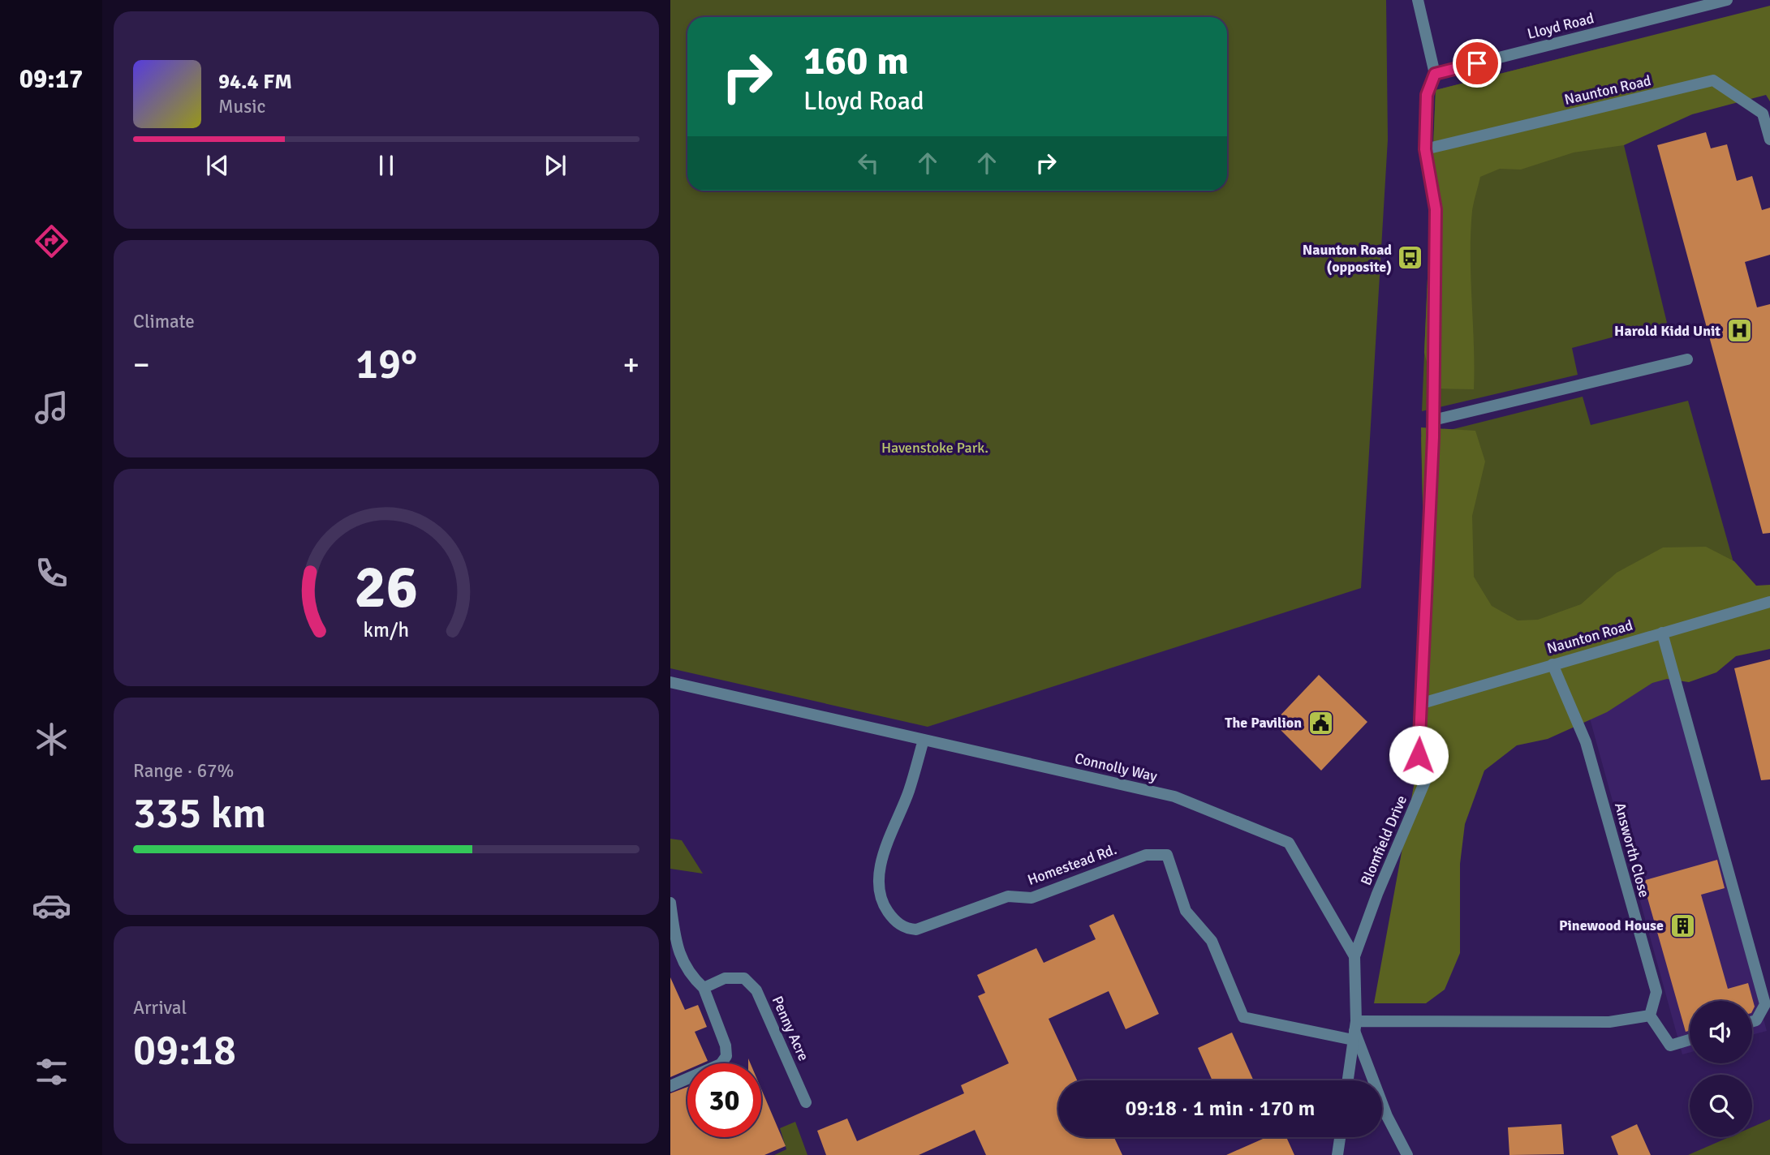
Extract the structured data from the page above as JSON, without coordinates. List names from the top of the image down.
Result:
{
  "streets": {
    "street": [
      "Lloyd Road",
      "Naunton Road",
      "Connolly Way",
      "Blomfield Drive",
      "Answorth Close",
      "Homestead Rd.",
      "Penny Acre"
    ]
  },
  "crossings": [
    ["Lloyd Road", "Blomfield Drive"],
    ["Naunton Road", "Blomfield Drive"],
    ["Naunton Road", "Answorth Close"],
    ["Connolly Way", "Blomfield Drive"],
    ["Connolly Way", "Homestead Rd."]
  ],
  "parks": ["Havenstoke Park."],
  "places": {
    "bus stop": ["Naunton Road (opposite)"],
    "hospital": ["Harold Kidd Unit"],
    "public building": ["The Pavilion"],
    "building": ["Pinewood House"]
  },
  "page": {
    "tabs": "09:17",
    "turn": ["160 m", "Lloyd Road"],
    "song": ["94.4 FM", "Music"],
    "tile": [
      "Climate",
      ["Range · 67%", "335 km"],
      ["Arrival", "09:18"]
    ],
    "heat": ["−", "19°", "+"],
    "limit": "30",
    "trip": "09:18 · 1 min · 170 m",
    "gauge": ["26", "km/h"]
  }
}
